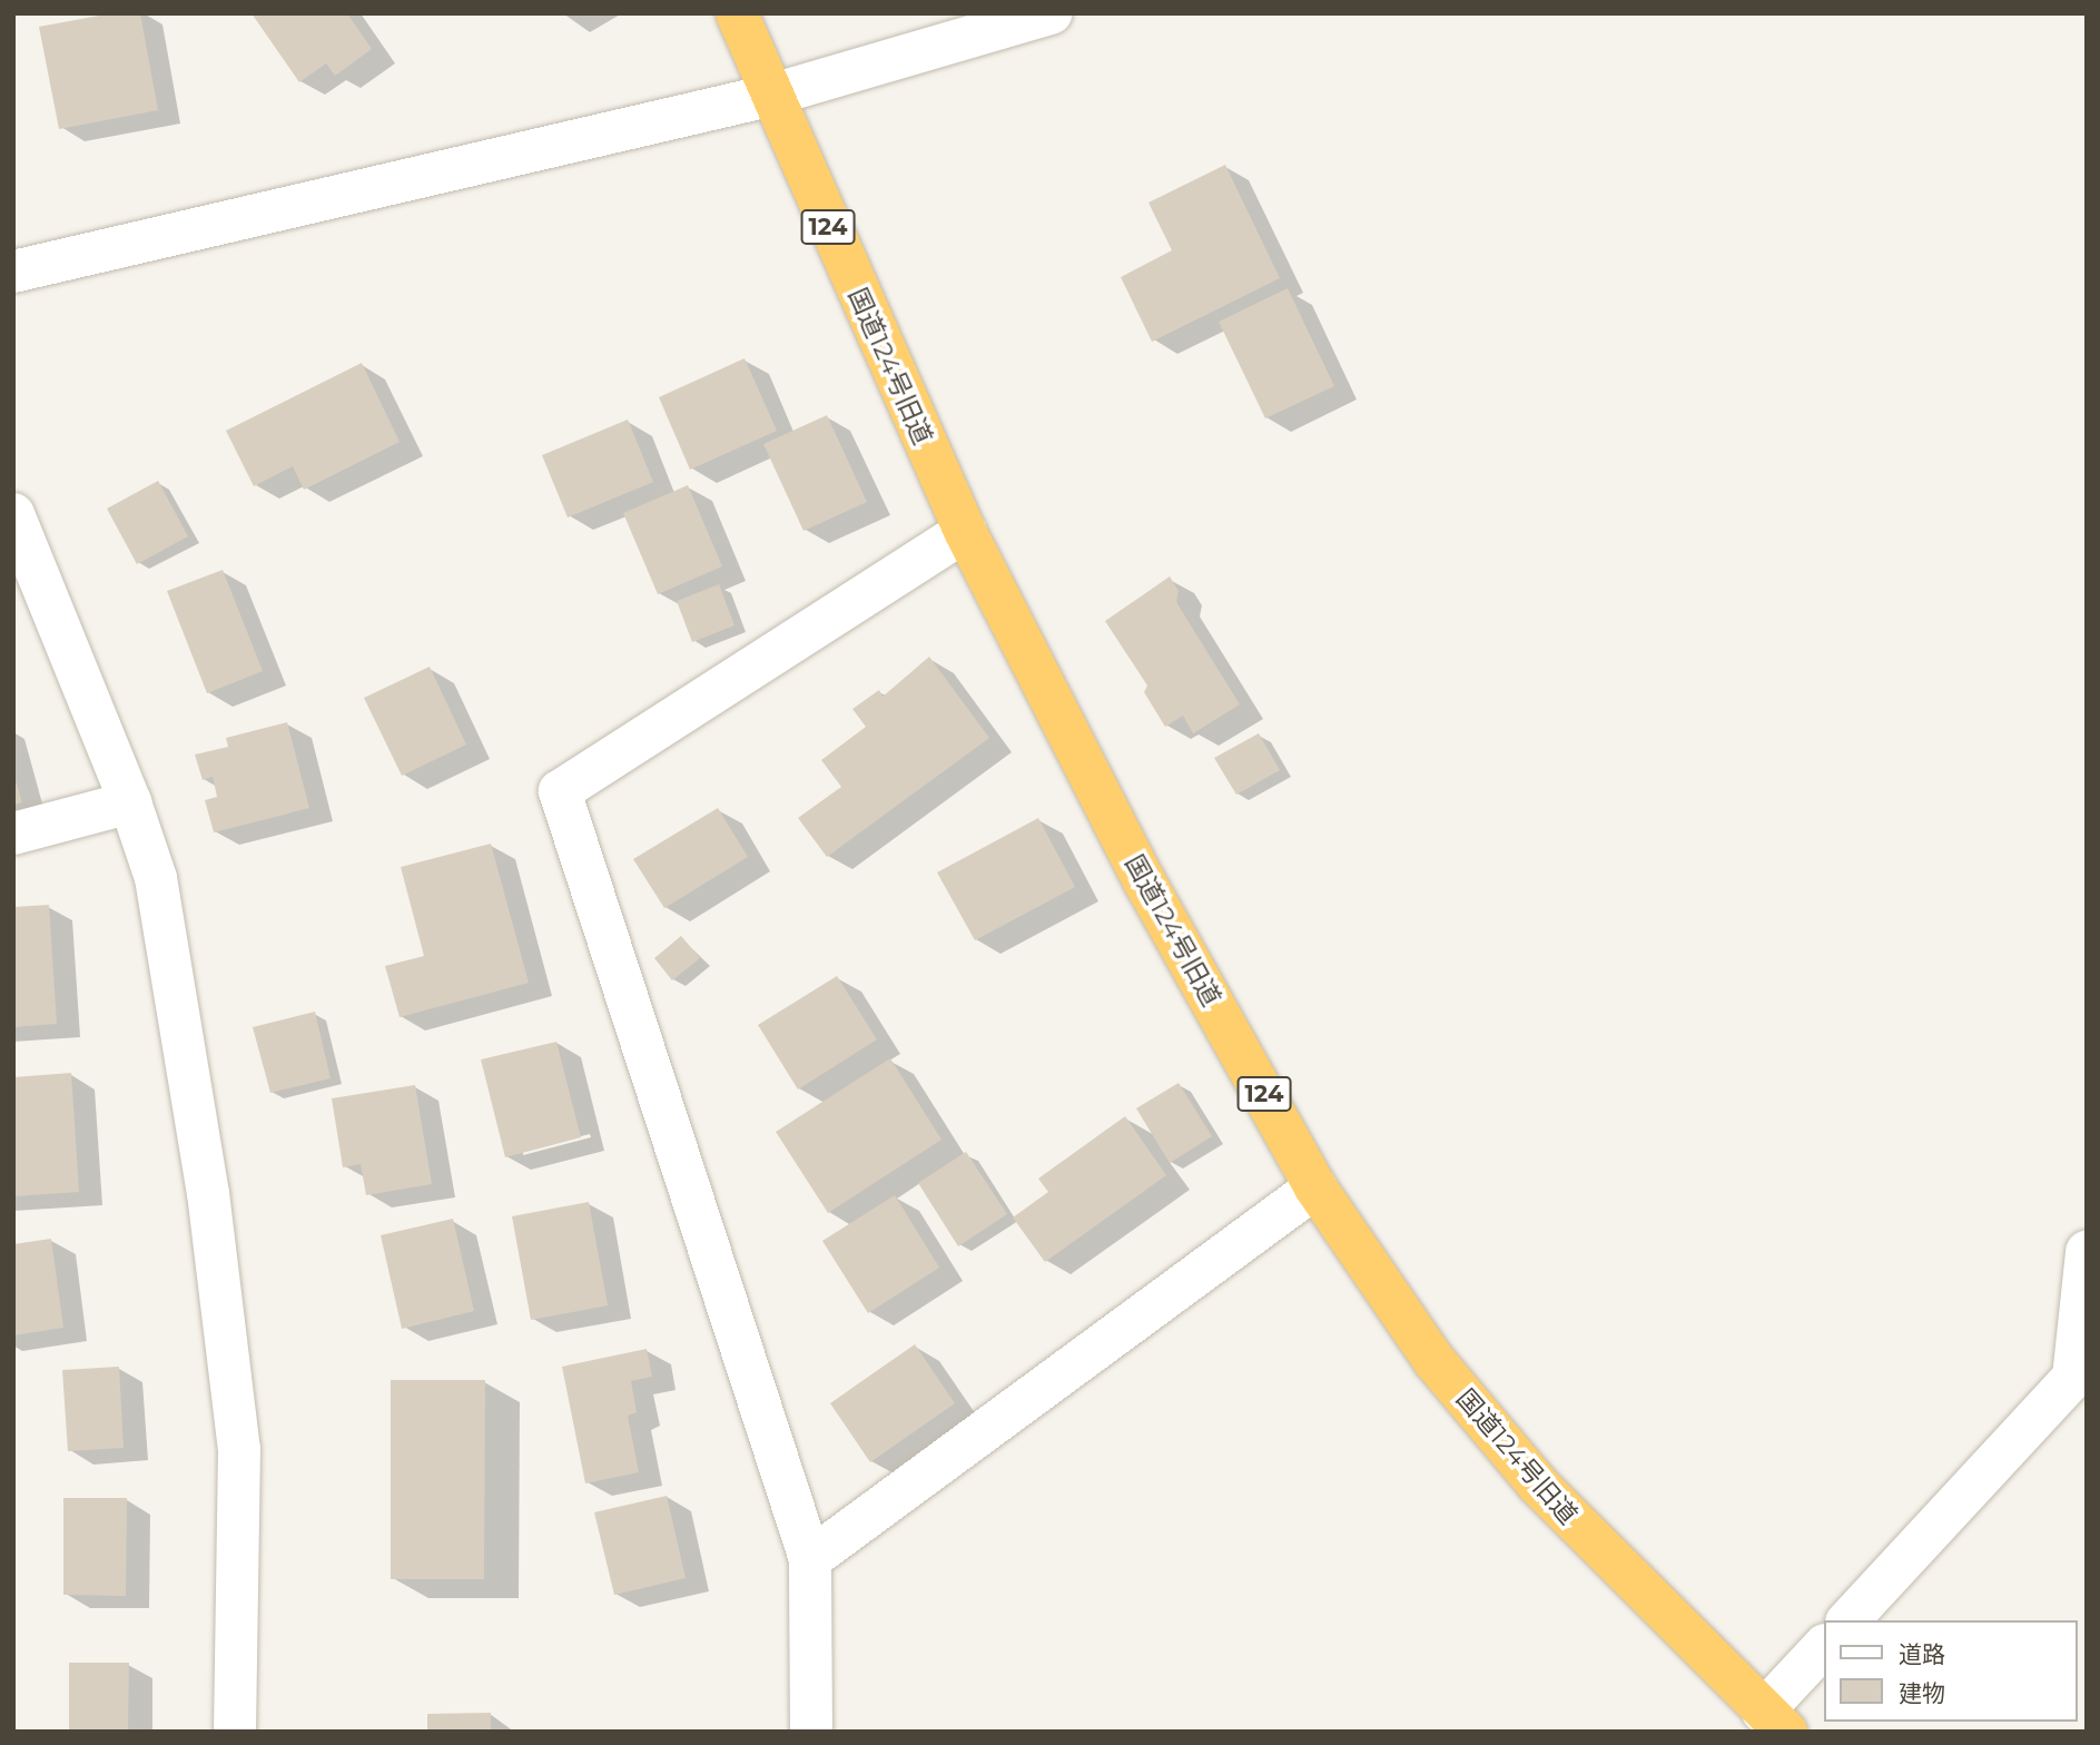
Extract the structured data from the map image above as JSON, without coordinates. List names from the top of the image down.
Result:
{
  "streets": {
    "highway": ["124", "国道124号旧道"]
  },
  "legend": ["道路", "建物"]
}
